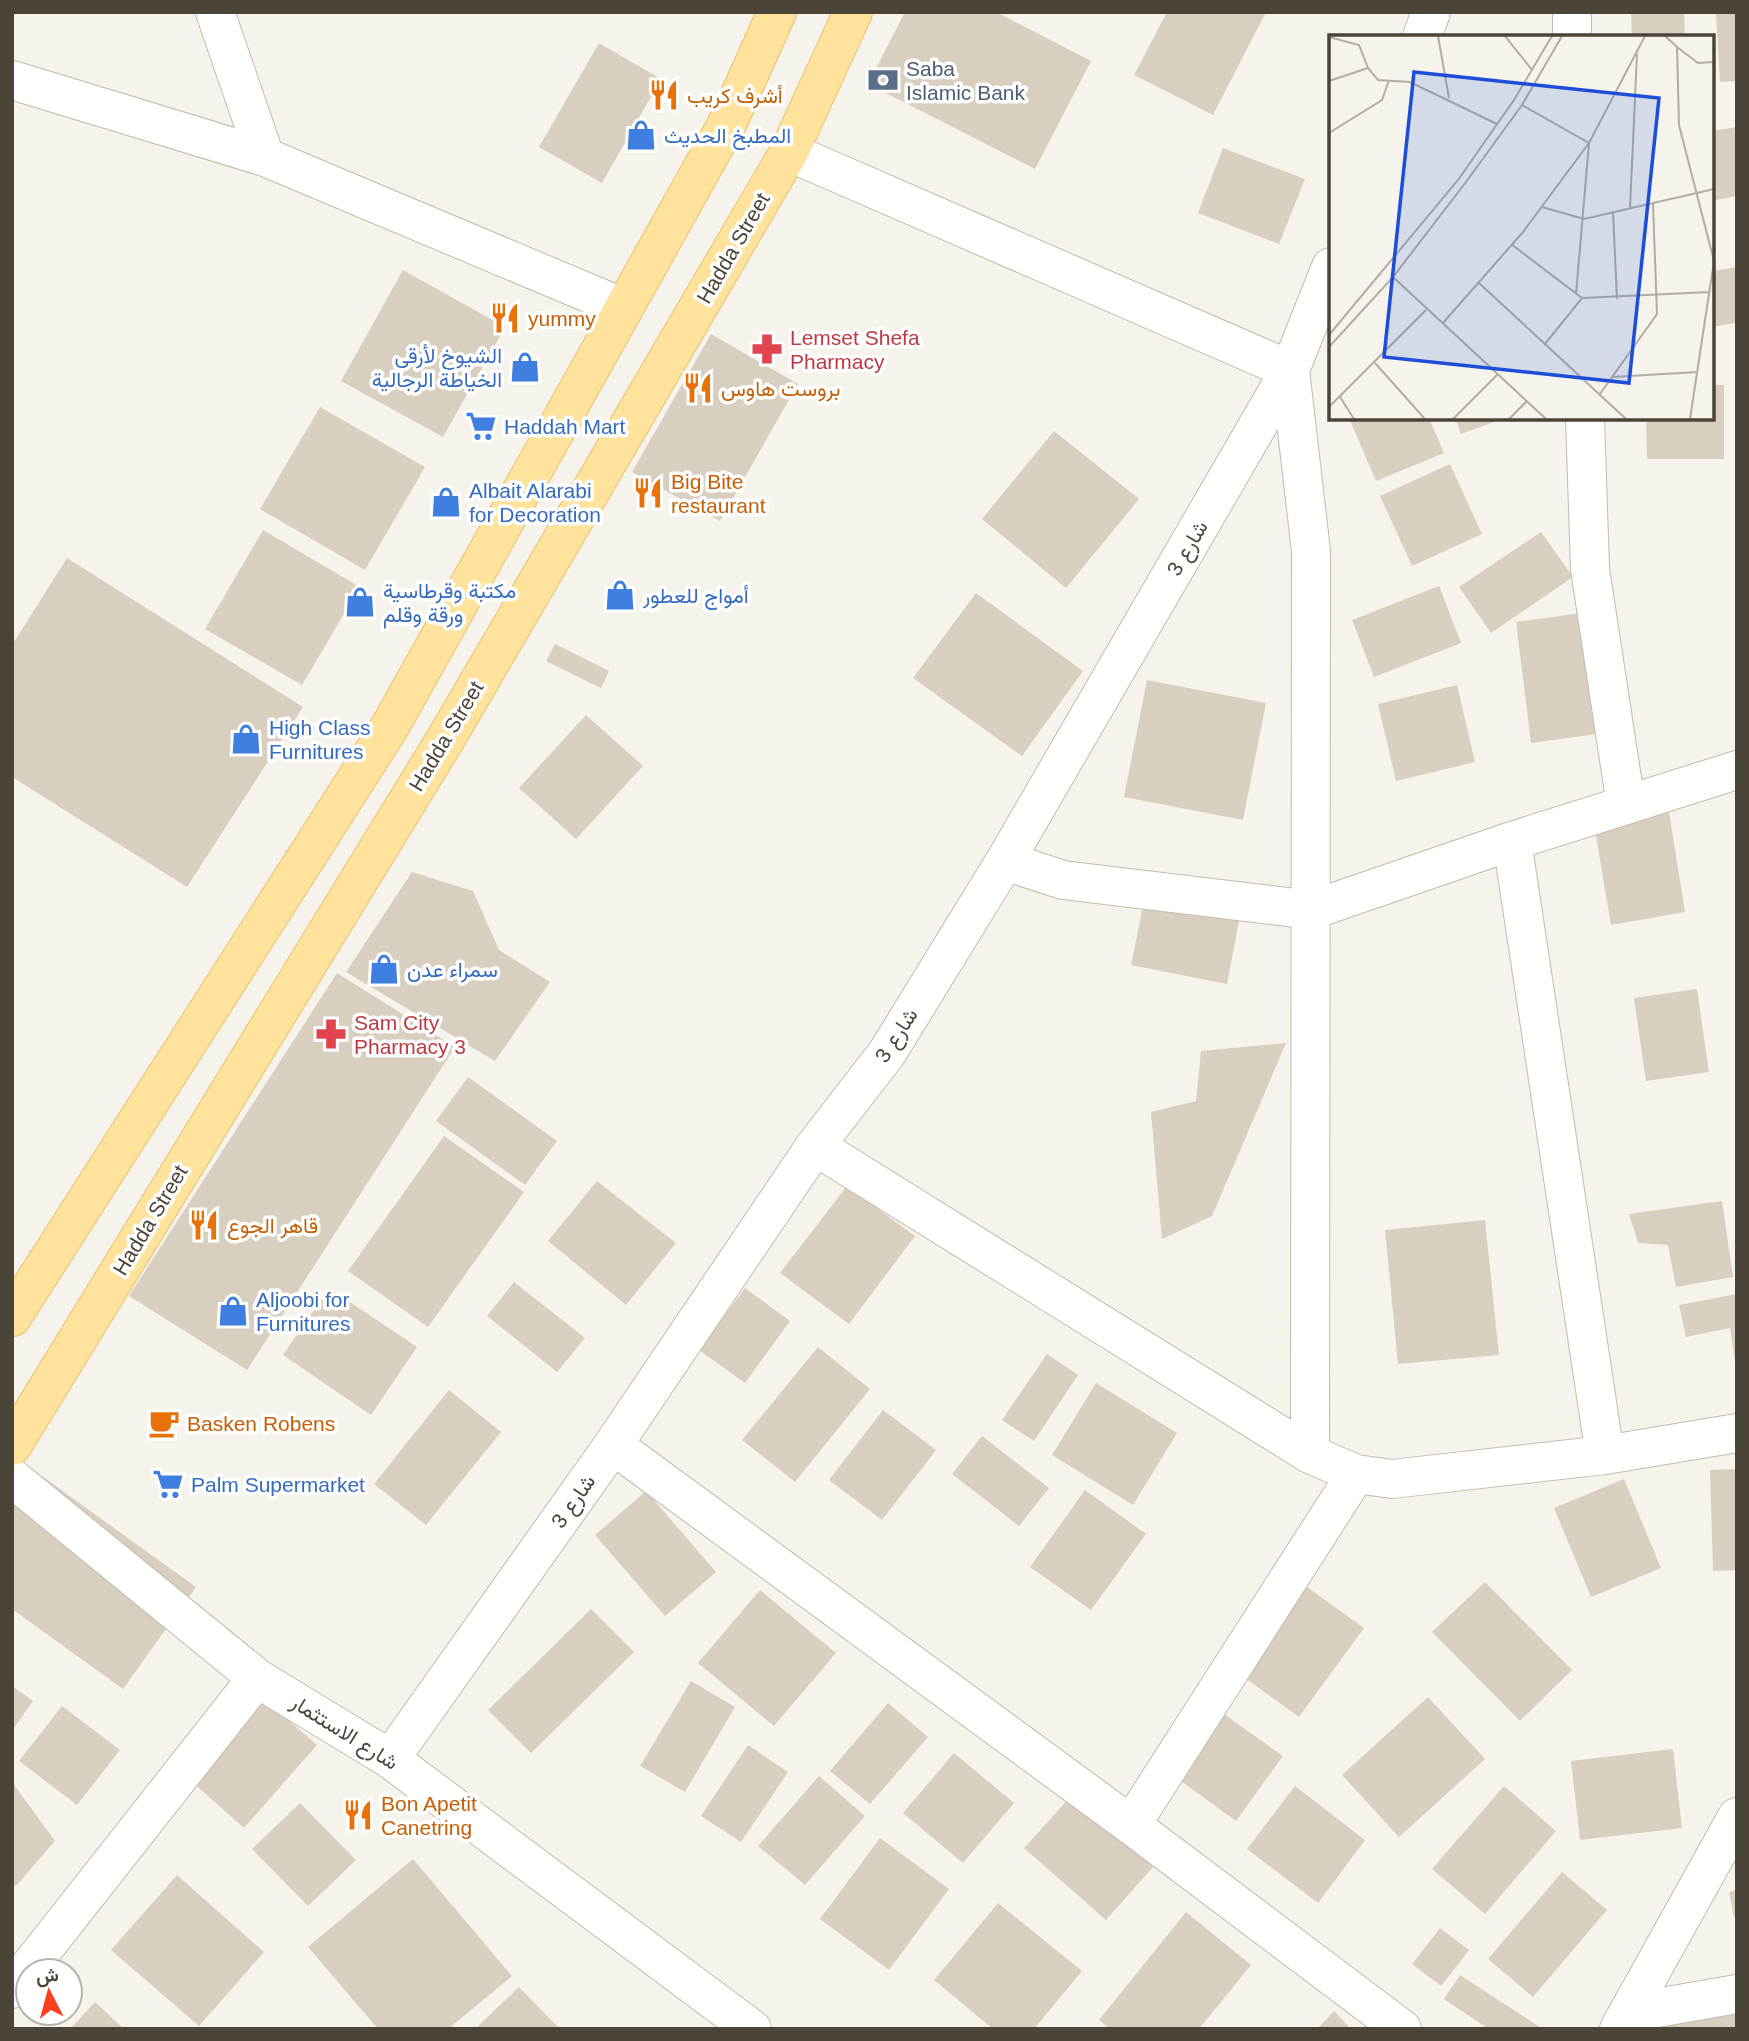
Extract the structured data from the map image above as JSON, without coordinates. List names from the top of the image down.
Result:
{
  "streets": {
    "main road": ["Hadda Street"],
    "street": ["شارع 3", "شارع الاستثمار"]
  },
  "crossings": [
    ["شارع 3", "شارع الاستثمار"]
  ],
  "places": {
    "bank": ["Saba Islamic Bank"],
    "restaurant": [
      "أشرف كريب",
      "yummy",
      "بروست هاوس",
      "Big Bite restaurant",
      "قاهر الجوع",
      "Bon Apetit Canetring"
    ],
    "shop": [
      "المطبخ الحديث",
      "الشيوخ لأرقى الخياطة الرجالية",
      "Albait Alarabi for Decoration",
      "أمواج للعطور",
      "مكتبة وقرطاسية ورقة وقلم",
      "High Class Furnitures",
      "سمراء عدن",
      "Aljoobi for Furnitures"
    ],
    "pharmacy": ["Lemset Shefa Pharmacy", "Sam City Pharmacy 3"],
    "supermarket": ["Haddah Mart", "Palm Supermarket"],
    "cafe": ["Basken Robens"]
  },
  "north": "top"
}
